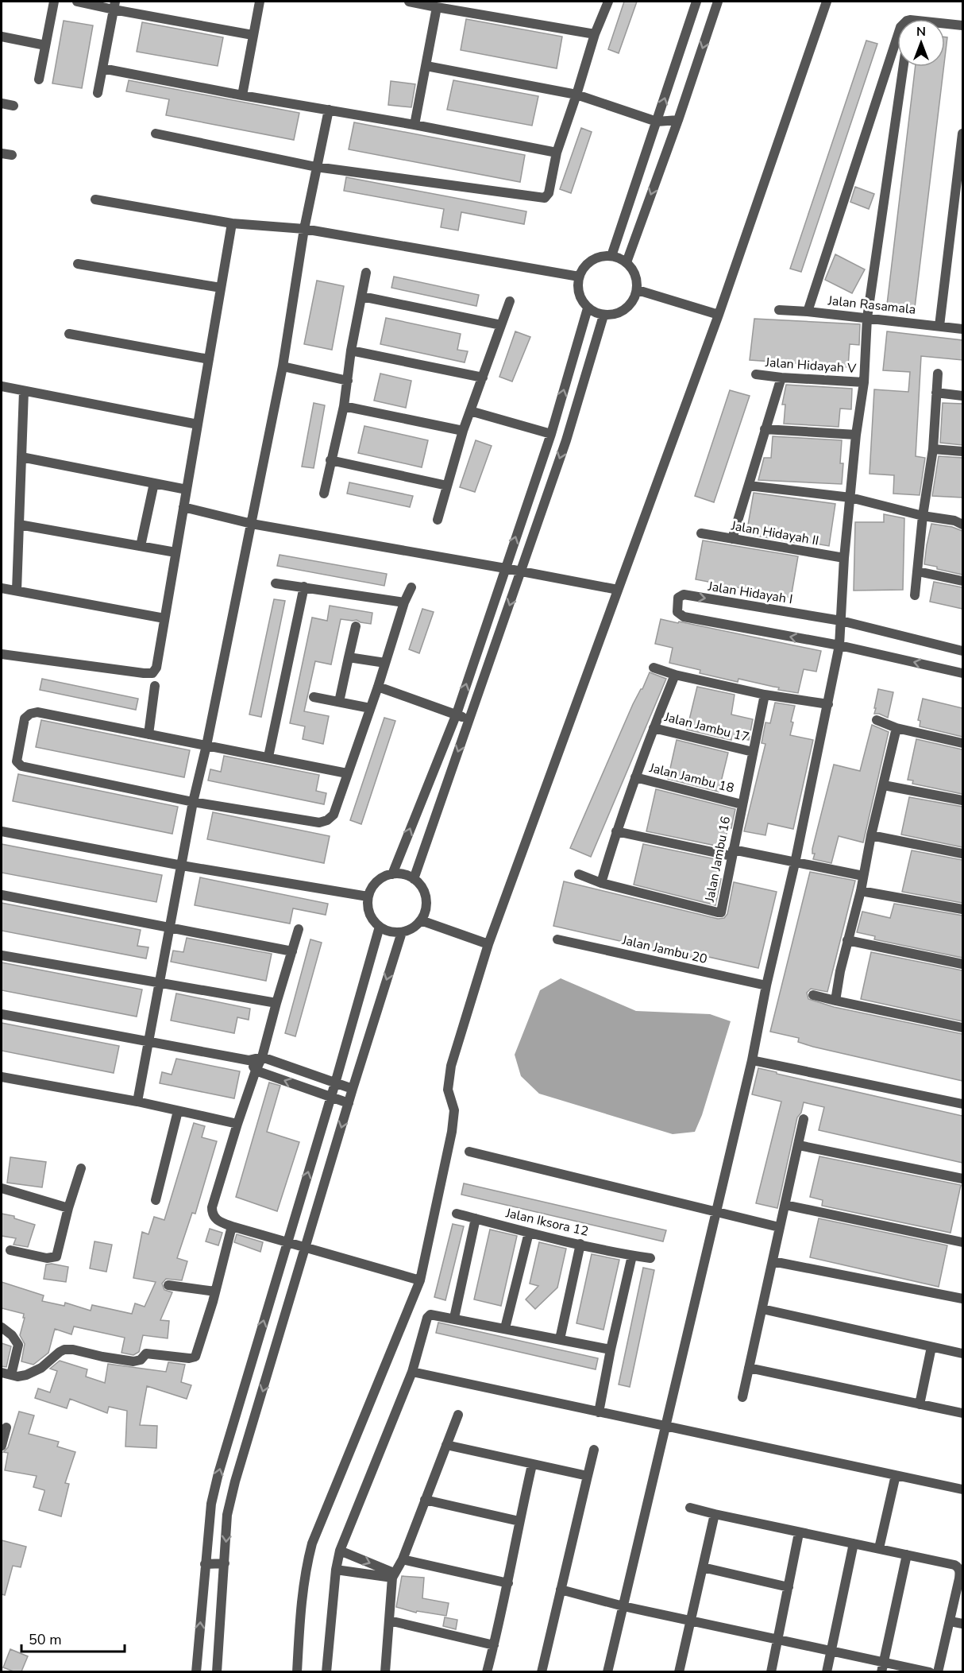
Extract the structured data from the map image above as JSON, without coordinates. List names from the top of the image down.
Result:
{
  "streets": {
    "street": [
      "Jalan Rasamala",
      "Jalan Hidayah V",
      "Jalan Hidayah II",
      "Jalan Hidayah I",
      "Jalan Jambu 17",
      "Jalan Jambu 18",
      "Jalan Jambu 16",
      "Jalan Jambu 20",
      "Jalan Iksora 12"
    ]
  },
  "crossings": [
    ["Jalan Jambu 17", "Jalan Jambu 16"],
    ["Jalan Jambu 18", "Jalan Jambu 16"]
  ],
  "scale_bar": "50 m",
  "north": "top"
}
